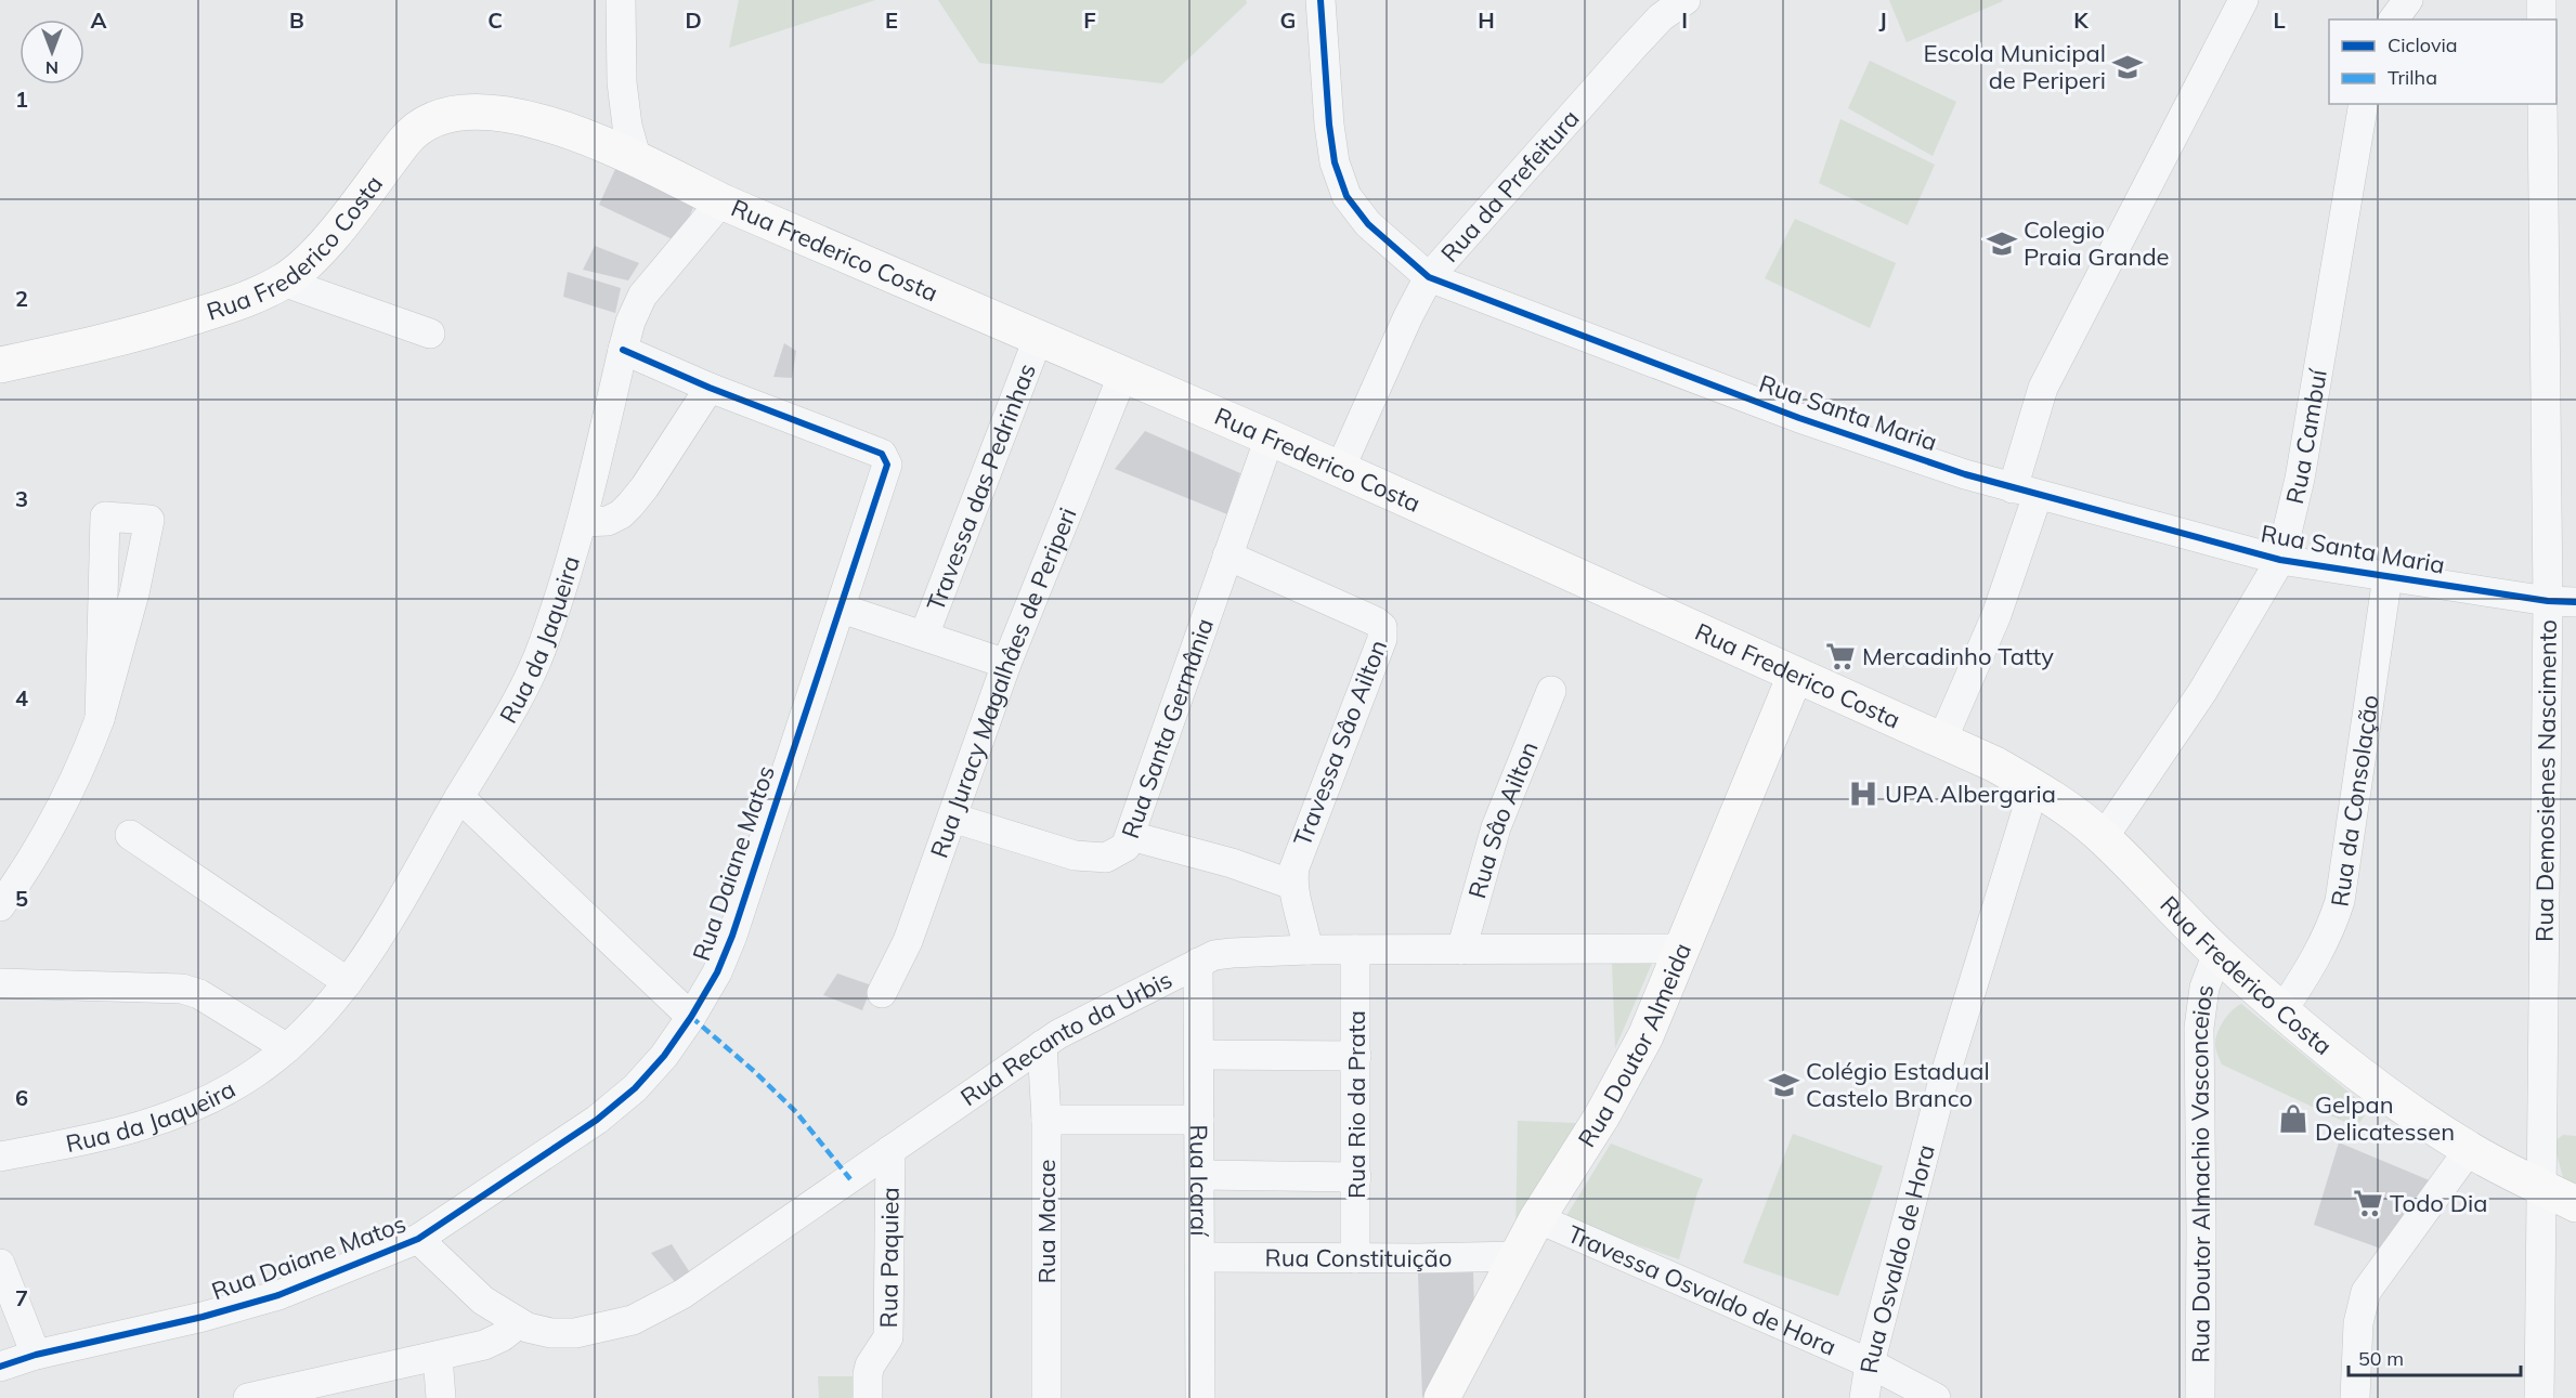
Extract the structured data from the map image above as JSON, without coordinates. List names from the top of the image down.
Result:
{
  "streets": {
    "main road": ["Rua Frederico Costa", "Rua Doutor Almeida"],
    "street": [
      "Rua da Prefeitura",
      "Rua Santa Maria",
      "Rua Cambuí",
      "Travessa das Pedrinhas",
      "Rua da Jaqueira",
      "Rua Juracy Magalhâes de Periperi",
      "Rua Santa Germânia",
      "Travessa Sâo Ailton",
      "Rua Demosienes Nascimento",
      "Rua da Consolação",
      "Rua Sâo Ailton",
      "Rua Daiane Matos",
      "Rua Recanto da Urbis",
      "Rua Rio da Prata",
      "Rua Doutor Almachio Vasconceios",
      "Rua Icaraí",
      "Rua Macae",
      "Rua Paquiea",
      "Rua Constituição",
      "Rua Osvaldo de Hora",
      "Travessa Osvaldo de Hora"
    ]
  },
  "crossings": [
    ["Rua da Prefeitura", "Rua Frederico Costa"],
    ["Rua da Prefeitura", "Rua Santa Maria"],
    ["Rua Frederico Costa", "Rua Cambuí"],
    ["Rua Frederico Costa", "Travessa das Pedrinhas"],
    ["Rua Frederico Costa", "Rua da Jaqueira"],
    ["Rua Frederico Costa", "Rua Juracy Magalhâes de Periperi"],
    ["Rua Frederico Costa", "Rua Santa Germânia"],
    ["Rua Frederico Costa", "Rua Demosienes Nascimento"],
    ["Rua Frederico Costa", "Rua da Consolação"],
    ["Rua Frederico Costa", "Rua Doutor Almeida"],
    ["Rua Frederico Costa", "Rua Doutor Almachio Vasconceios"],
    ["Rua Frederico Costa", "Rua Osvaldo de Hora"],
    ["Rua Santa Maria", "Rua Cambuí"],
    ["Rua Santa Maria", "Rua Demosienes Nascimento"],
    ["Rua Santa Maria", "Rua da Consolação"],
    ["Rua da Jaqueira", "Rua Daiane Matos"],
    ["Rua Juracy Magalhâes de Periperi", "Rua Santa Germânia"],
    ["Rua Santa Germânia", "Travessa Sâo Ailton"],
    ["Rua Sâo Ailton", "Rua Recanto da Urbis"],
    ["Rua Daiane Matos", "Rua Recanto da Urbis"],
    ["Rua Recanto da Urbis", "Rua Doutor Almeida"],
    ["Rua Recanto da Urbis", "Rua Rio da Prata"],
    ["Rua Recanto da Urbis", "Rua Icaraí"],
    ["Rua Recanto da Urbis", "Rua Macae"],
    ["Rua Recanto da Urbis", "Rua Paquiea"],
    ["Rua Doutor Almeida", "Rua Constituição"],
    ["Rua Doutor Almeida", "Travessa Osvaldo de Hora"],
    ["Rua Rio da Prata", "Rua Constituição"],
    ["Rua Icaraí", "Rua Constituição"],
    ["Rua Osvaldo de Hora", "Travessa Osvaldo de Hora"]
  ],
  "places": {
    "school or university": ["Escola Municipal de Periperi", "Colegio Praia Grande", "Colégio Estadual Castelo Branco"],
    "supermarket": ["Mercadinho Tatty", "Todo Dia"],
    "hospital": ["UPA Albergaria"],
    "shop": ["Gelpan Delicatessen"]
  },
  "legend": ["Ciclovia", "Trilha"],
  "scale_bar": "50 m",
  "north": "bottom",
  "grid": {
    "columns": [
      "A",
      "B",
      "C",
      "D",
      "E",
      "F",
      "G",
      "H",
      "I",
      "J",
      "K",
      "L"
    ],
    "rows": [
      "1",
      "2",
      "3",
      "4",
      "5",
      "6",
      "7"
    ]
  }
}
